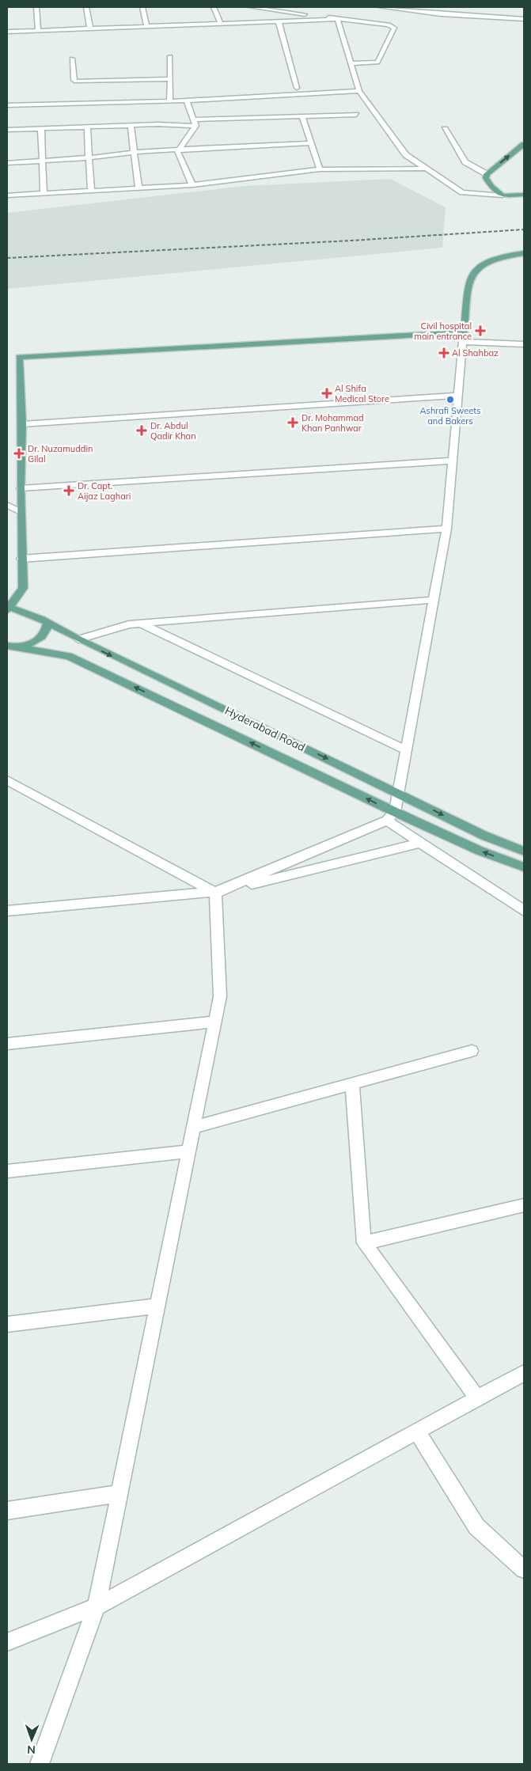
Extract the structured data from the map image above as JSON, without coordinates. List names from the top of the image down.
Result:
{
  "streets": {
    "main road": ["Hyderabad Road"]
  },
  "places": {
    "health": [
      "Civil hospital main entrance",
      "Al Shahbaz",
      "Al Shifa Medical Store",
      "Dr. Mohammad Khan Panhwar",
      "Dr. Abdul Qadir Khan",
      "Dr. Nuzamuddin Gilal",
      "Dr. Capt. Aijaz Laghari"
    ],
    "other": ["Ashrafi Sweets and Bakers"]
  },
  "north": "bottom"
}
